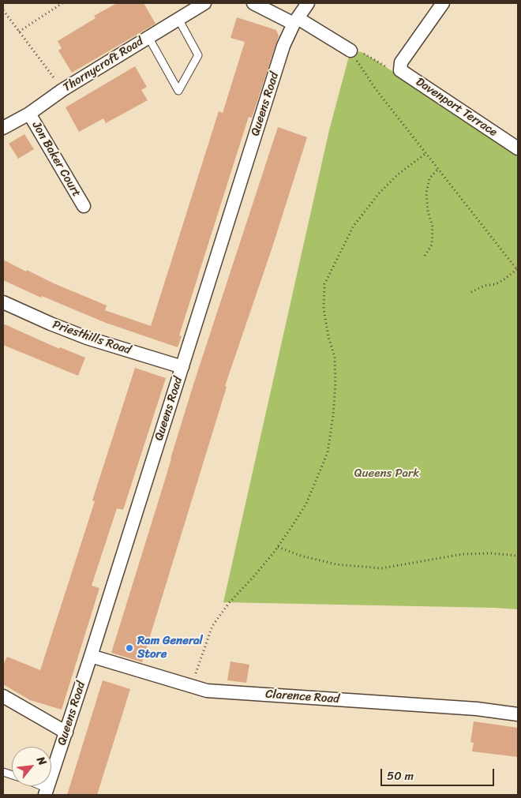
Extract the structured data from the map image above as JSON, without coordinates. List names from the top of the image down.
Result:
{
  "streets": {
    "street": [
      "Thornycroft Road",
      "Queens Road",
      "Davenport Terrace",
      "Jon Baker Court",
      "Priesthills Road",
      "Clarence Road"
    ]
  },
  "crossings": [
    ["Thornycroft Road", "Jon Baker Court"],
    ["Queens Road", "Priesthills Road"],
    ["Queens Road", "Clarence Road"]
  ],
  "parks": ["Queens Park"],
  "places": ["Ram General Store"],
  "scale_bar": "50 m",
  "north": "top right"
}
